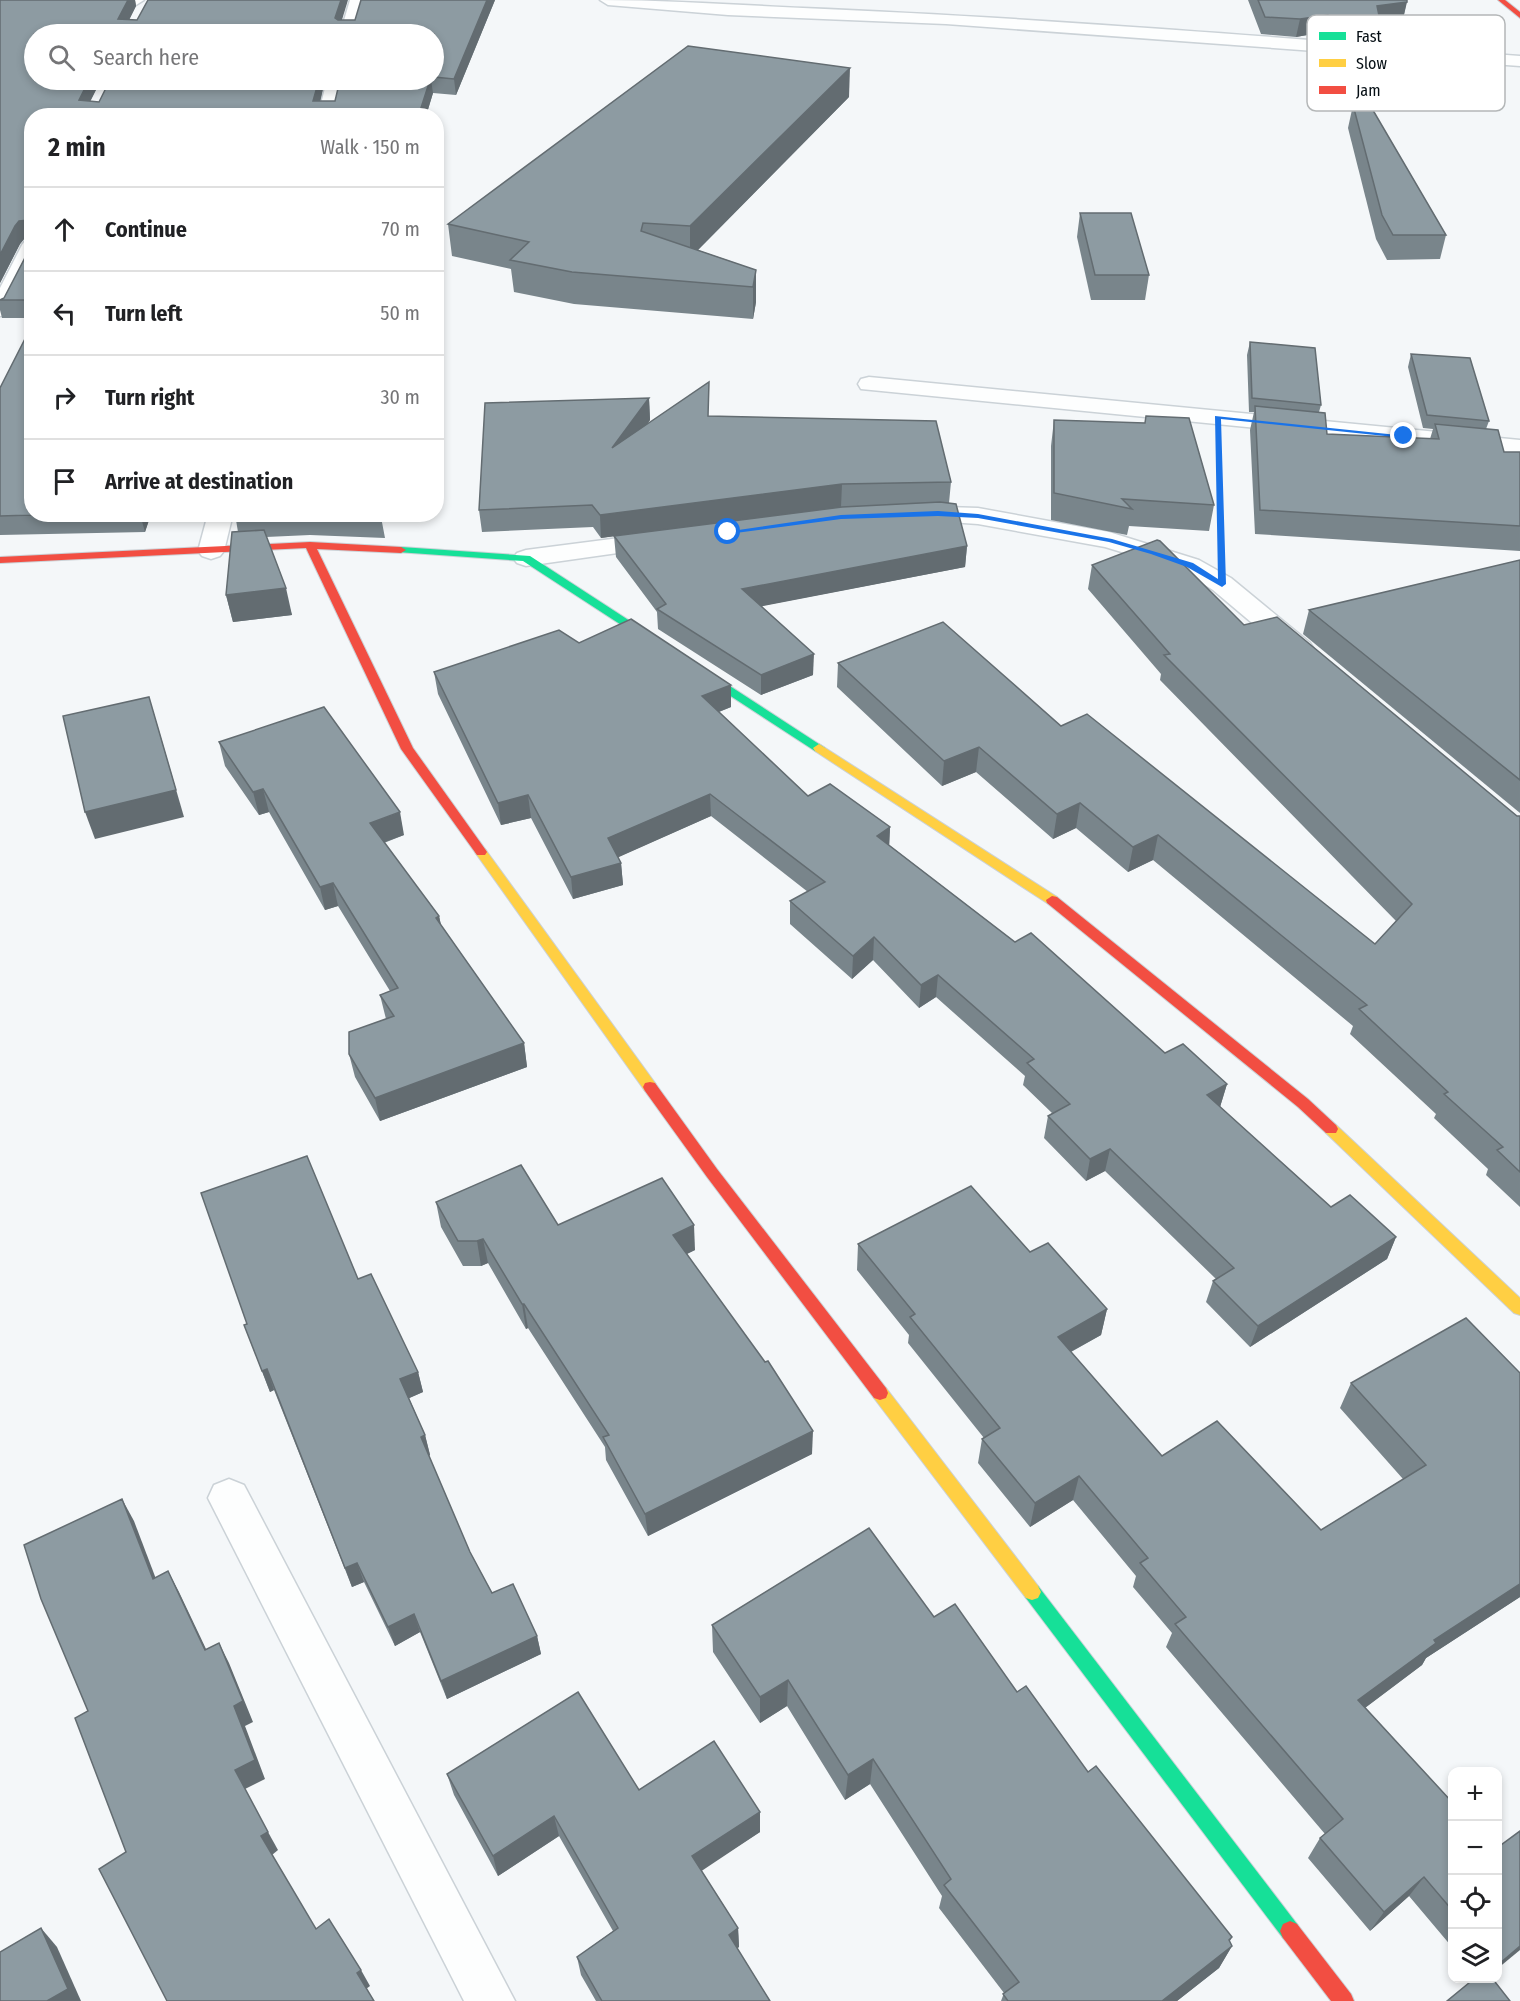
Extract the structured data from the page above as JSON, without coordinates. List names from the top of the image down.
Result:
{
  "legend": ["Fast", "Slow", "Jam"],
  "page": {
    "search": "Search here",
    "heading": ["2 min", "Walk · 150 m"],
    "list": [
      ["Continue", "70 m"],
      ["Turn left", "50 m"],
      ["Turn right", "30 m"],
      "Arrive at destination"
    ],
    "map_buttons": ["+", "−"]
  }
}
